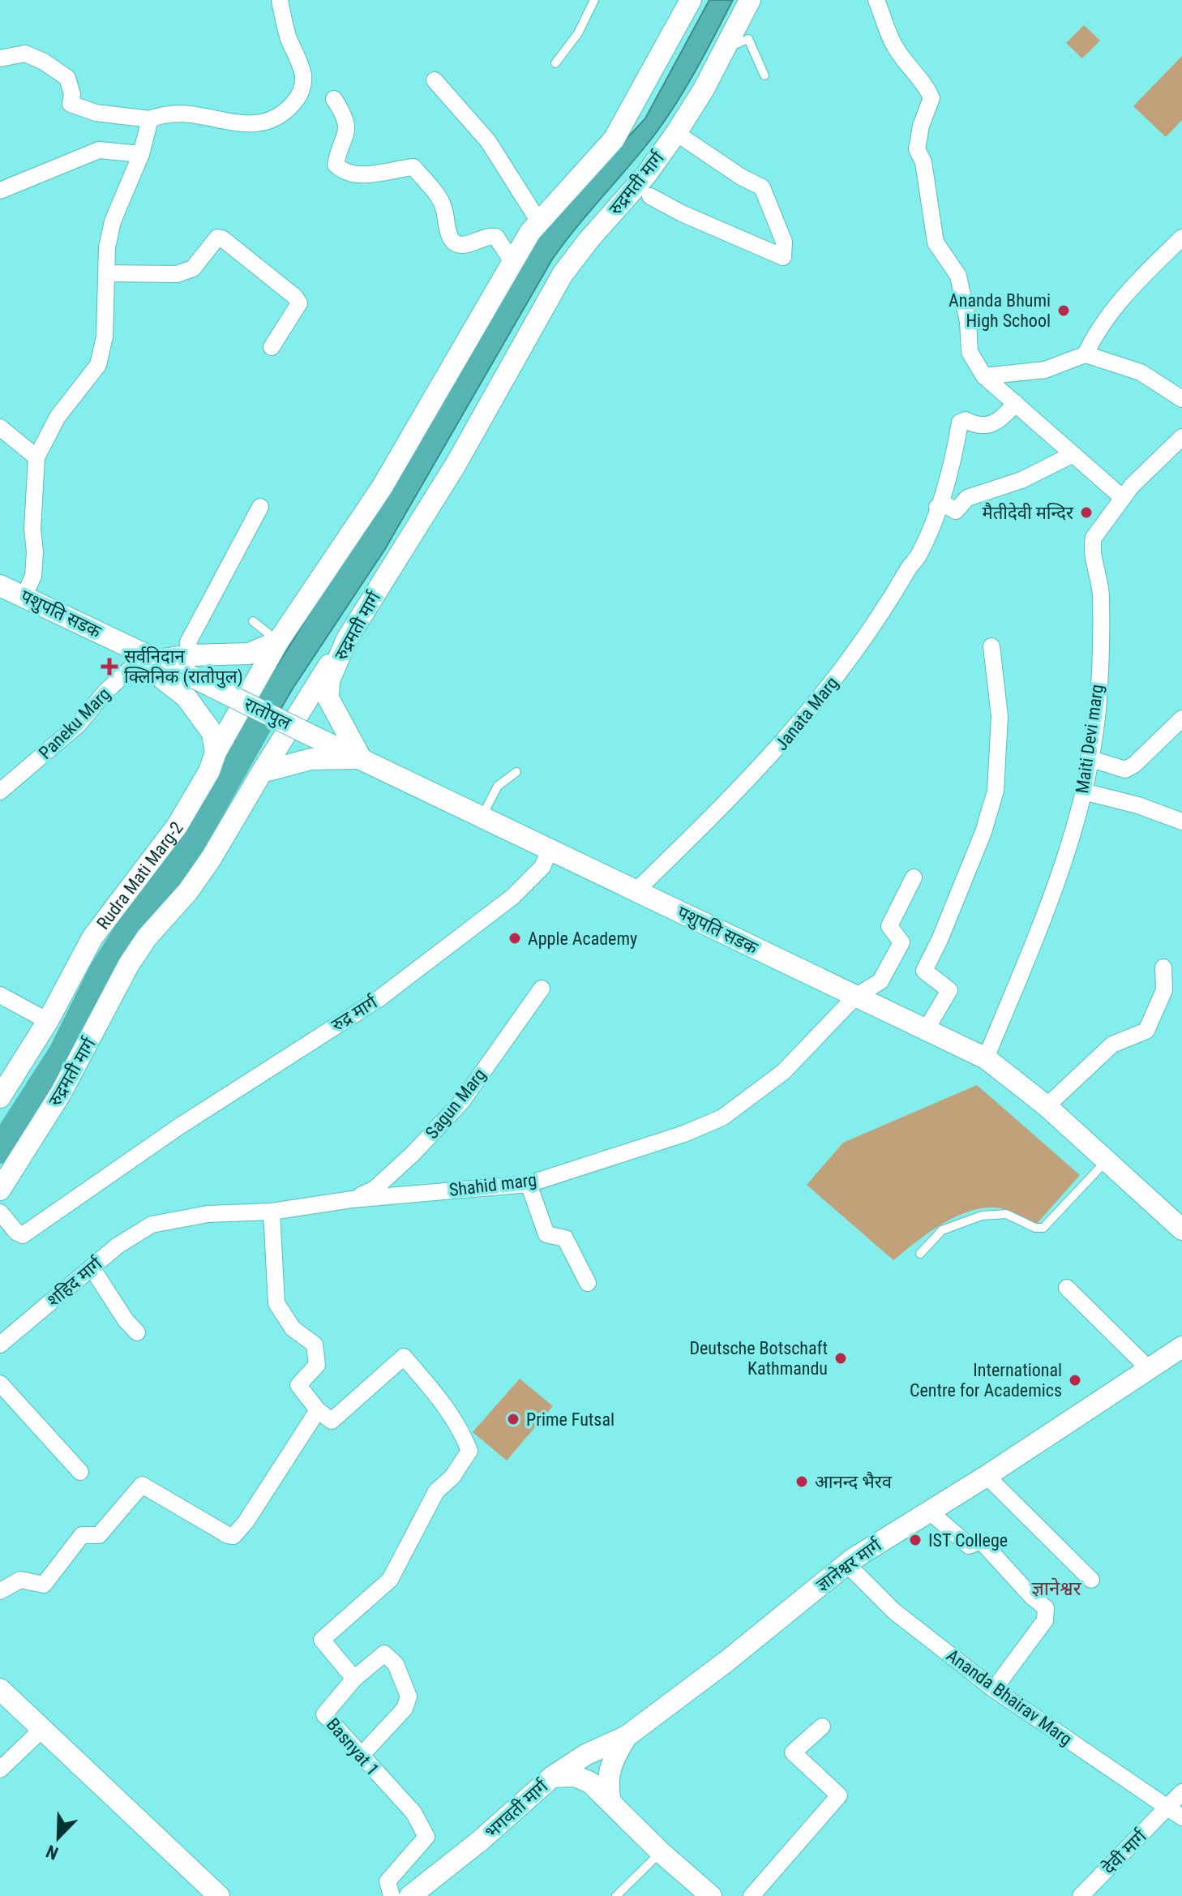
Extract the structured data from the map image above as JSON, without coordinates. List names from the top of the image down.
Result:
{
  "streets": {
    "street": [
      "रुद्रमती मार्ग",
      "पशुपति सडक",
      "रातोपुल",
      "Janata Marg",
      "Paneku Marg",
      "Maiti Devi marg",
      "Rudra Mati Marg-2",
      "रुद्र मार्ग",
      "Sagun Marg",
      "Shahid marg",
      "शहिद मार्ग",
      "ज्ञानेश्वर मार्ग",
      "Ananda Bhairav Marg",
      "Basnyat 1",
      "भगवती मार्ग",
      "देवी मार्ग"
    ]
  },
  "crossings": [
    ["रुद्रमती मार्ग", "पशुपति सडक"],
    ["पशुपति सडक", "रातोपुल"],
    ["पशुपति सडक", "Janata Marg"],
    ["पशुपति सडक", "Paneku Marg"],
    ["पशुपति सडक", "Maiti Devi marg"],
    ["पशुपति सडक", "रुद्र मार्ग"],
    ["पशुपति सडक", "Shahid marg"],
    ["रातोपुल", "Paneku Marg"],
    ["Sagun Marg", "Shahid marg"],
    ["Shahid marg", "शहिद मार्ग"],
    ["ज्ञानेश्वर मार्ग", "Ananda Bhairav Marg"],
    ["ज्ञानेश्वर मार्ग", "भगवती मार्ग"],
    ["Ananda Bhairav Marg", "देवी मार्ग"]
  ],
  "districts": ["ज्ञानेश्वर"],
  "places": {
    "other": [
      "Ananda Bhumi High School",
      "मैतीदेवी मन्दिर",
      "Apple Academy",
      "Deutsche Botschaft Kathmandu",
      "International Centre for Academics",
      "Prime Futsal",
      "आनन्द भैरव",
      "IST College"
    ],
    "health": ["सर्वनिदान क्लिनिक (रातोपुल)"]
  },
  "north": "bottom left"
}
